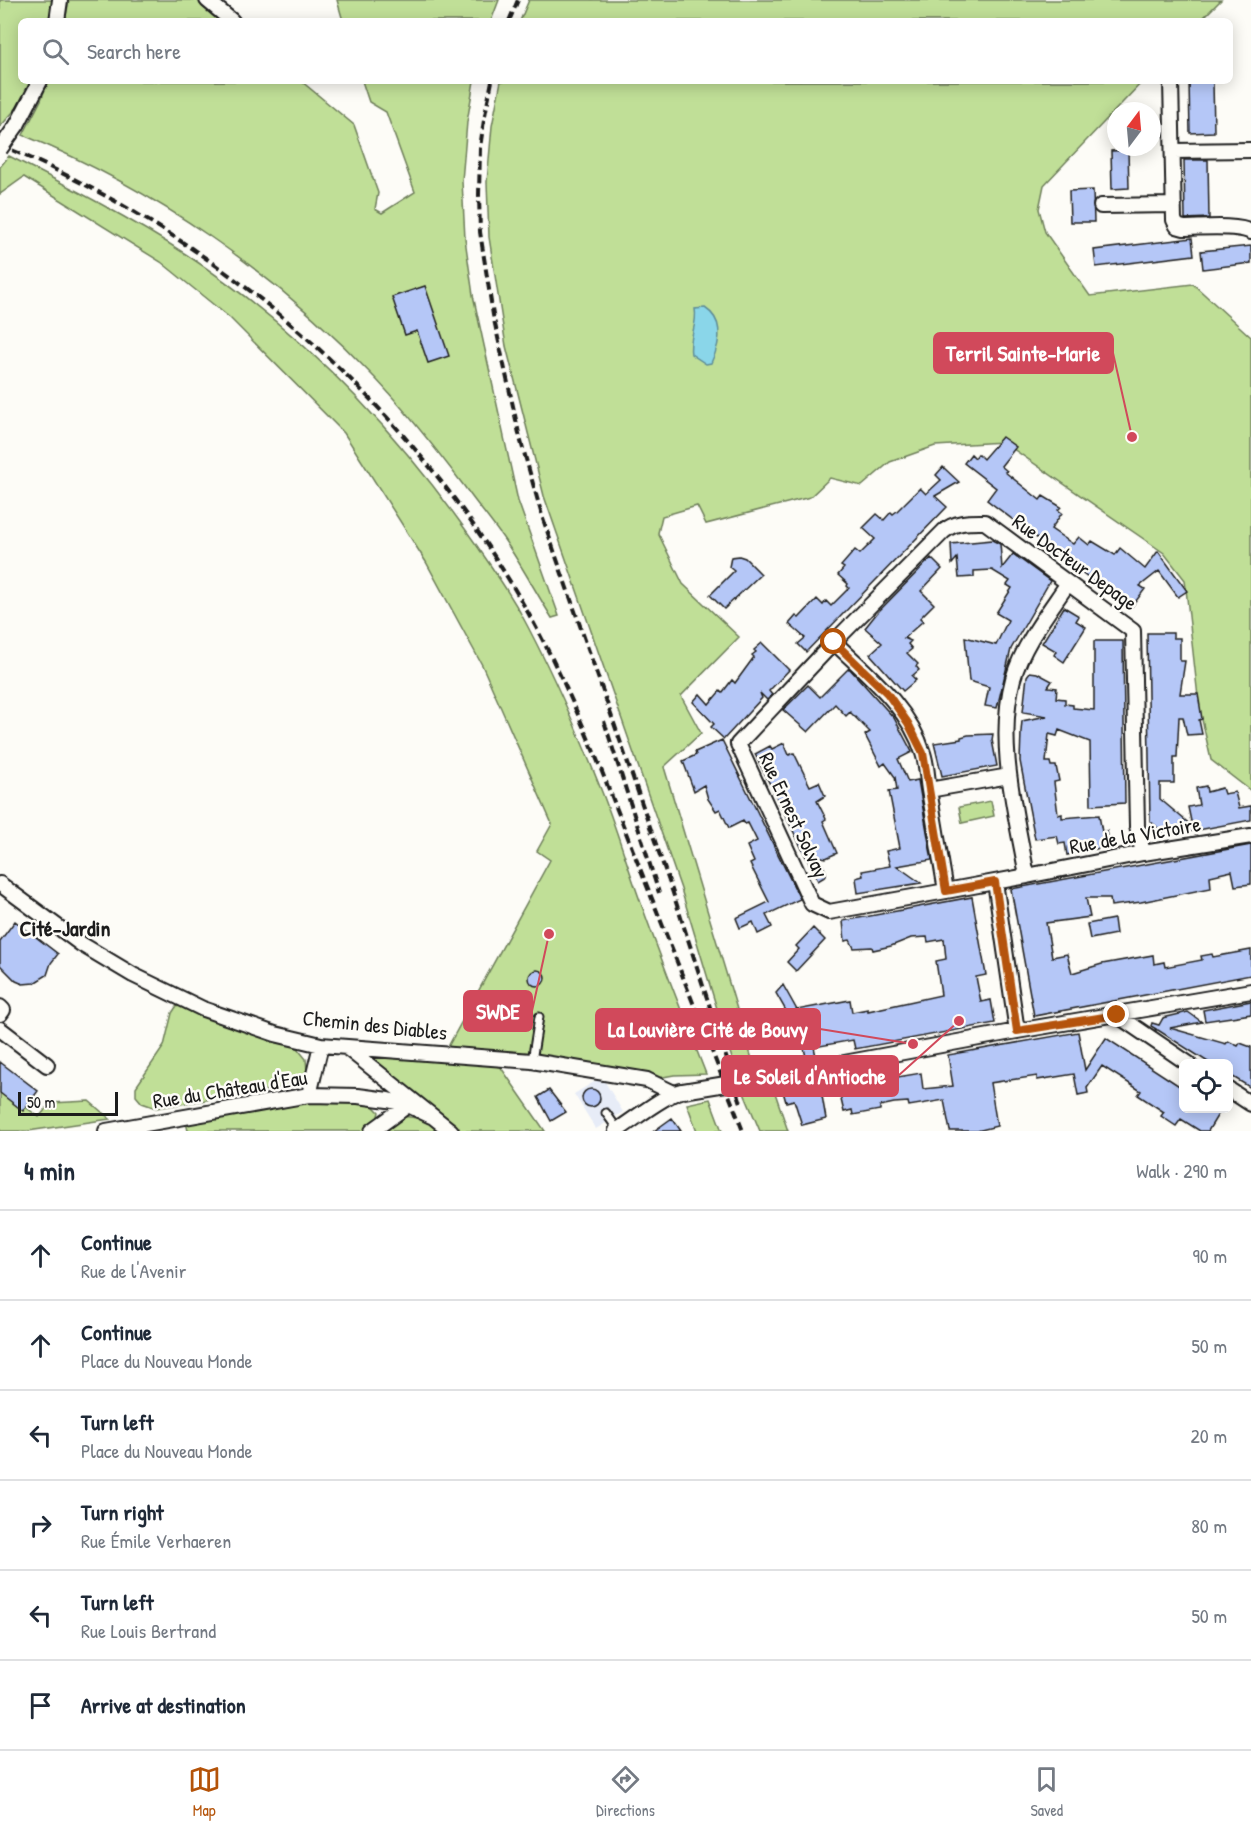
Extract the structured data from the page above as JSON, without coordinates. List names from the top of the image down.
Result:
{
  "streets": {
    "street": [
      "Rue Docteur Depage",
      "Rue Ernest Solvay",
      "Rue de la Victoire",
      "Chemin des Diables",
      "Rue du Château d'Eau"
    ]
  },
  "crossings": [
    ["Rue Docteur Depage", "Rue Ernest Solvay"],
    ["Rue Docteur Depage", "Rue de la Victoire"],
    ["Rue Ernest Solvay", "Rue de la Victoire"]
  ],
  "districts": ["Cité-Jardin"],
  "places": [
    "Terril Sainte-Marie",
    "SWDE",
    "Le Soleil d'Antioche",
    "La Louvière Cité de Bouvy"
  ],
  "scale_bar": "50 m",
  "north": "top",
  "page": {
    "search": "Search here",
    "scale": "50 m",
    "heading": ["4 min", "Walk · 290 m"],
    "list": [
      ["Continue", "Rue de l'Avenir", "90 m"],
      ["Continue", "Place du Nouveau Monde", "50 m"],
      ["Turn left", "Place du Nouveau Monde", "20 m"],
      ["Turn right", "Rue Émile Verhaeren", "80 m"],
      ["Turn left", "Rue Louis Bertrand", "50 m"],
      "Arrive at destination"
    ],
    "nav": ["Map", "Directions", "Saved"]
  }
}
